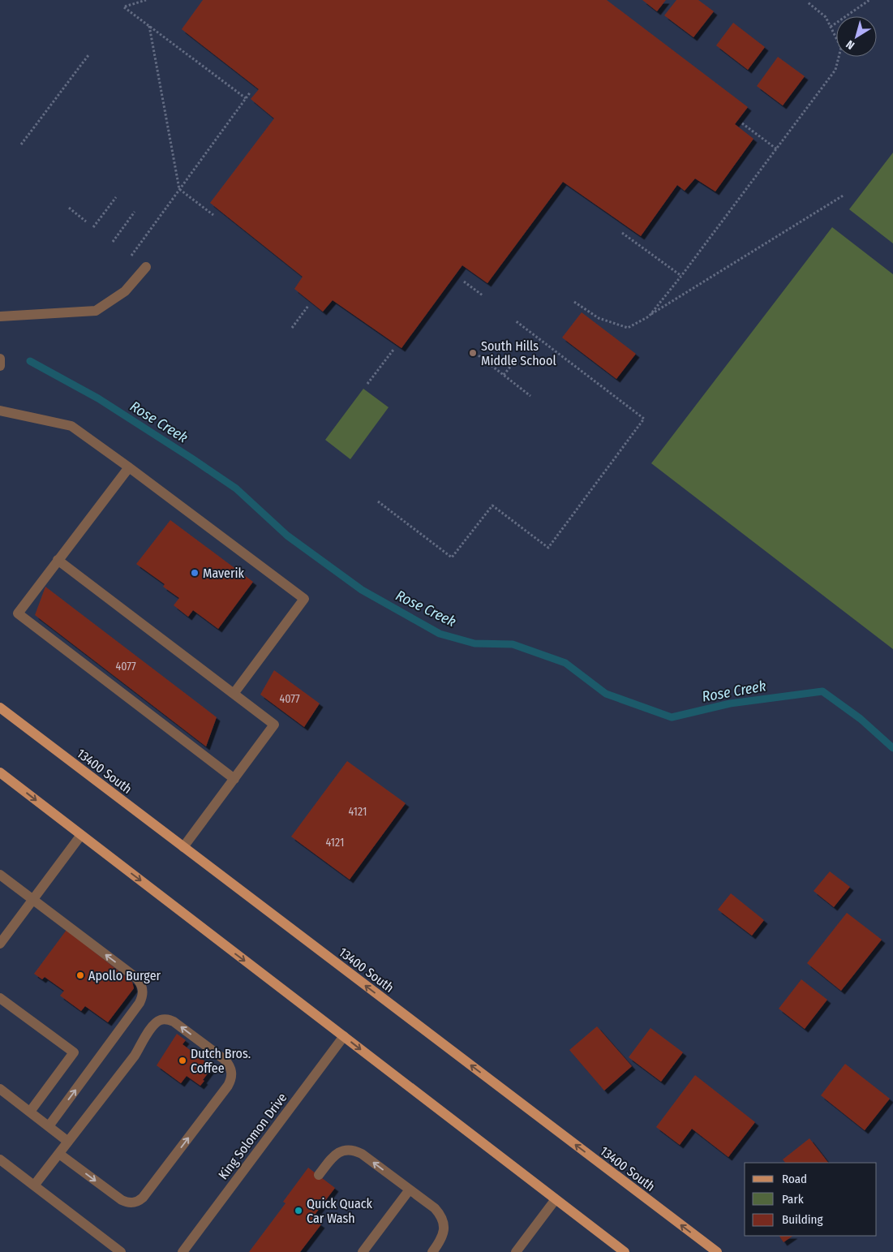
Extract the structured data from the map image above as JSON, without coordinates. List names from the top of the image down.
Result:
{
  "streets": {
    "main road": ["13400 South"],
    "street": ["King Solomon Drive"]
  },
  "water": ["Rose Creek"],
  "places": [
    "South Hills Middle School",
    "Maverik",
    "Apollo Burger",
    "Dutch Bros. Coffee",
    "Quick Quack Car Wash"
  ],
  "house_numbers": [
    "4077",
    "4077",
    "4121",
    "4121"
  ],
  "legend": ["Road", "Park", "Building"],
  "north": "bottom left"
}
